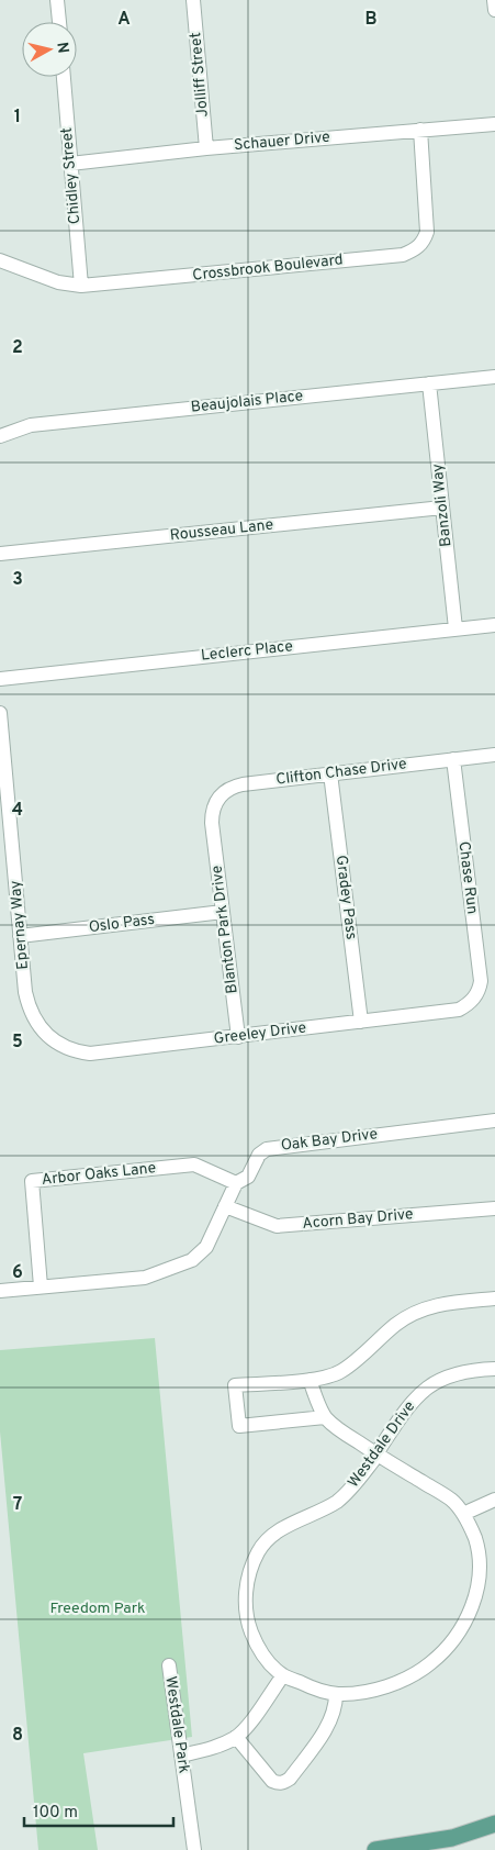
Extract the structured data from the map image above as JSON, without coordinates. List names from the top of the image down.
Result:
{
  "streets": {
    "street": [
      "Jolliff Street",
      "Schauer Drive",
      "Chidley Street",
      "Crossbrook Boulevard",
      "Beaujolais Place",
      "Banzoli Way",
      "Rousseau Lane",
      "Leclerc Place",
      "Clifton Chase Drive",
      "Chase Run",
      "Gradey Pass",
      "Oslo Pass",
      "Epernay Way",
      "Blanton Park Drive",
      "Greeley Drive",
      "Oak Bay Drive",
      "Arbor Oaks Lane",
      "Acorn Bay Drive",
      "Westdale Drive",
      "Westdale Park"
    ]
  },
  "crossings": [
    ["Jolliff Street", "Schauer Drive"],
    ["Schauer Drive", "Chidley Street"],
    ["Schauer Drive", "Crossbrook Boulevard"],
    ["Chidley Street", "Crossbrook Boulevard"],
    ["Beaujolais Place", "Banzoli Way"],
    ["Banzoli Way", "Rousseau Lane"],
    ["Banzoli Way", "Leclerc Place"],
    ["Clifton Chase Drive", "Chase Run"],
    ["Clifton Chase Drive", "Gradey Pass"],
    ["Clifton Chase Drive", "Blanton Park Drive"],
    ["Chase Run", "Greeley Drive"],
    ["Gradey Pass", "Greeley Drive"],
    ["Oslo Pass", "Epernay Way"],
    ["Oslo Pass", "Blanton Park Drive"],
    ["Epernay Way", "Greeley Drive"],
    ["Blanton Park Drive", "Greeley Drive"],
    ["Oak Bay Drive", "Arbor Oaks Lane"],
    ["Oak Bay Drive", "Acorn Bay Drive"]
  ],
  "parks": ["Freedom Park"],
  "scale_bar": "100 m",
  "north": "right",
  "grid": {
    "columns": ["A", "B"],
    "rows": [
      "1",
      "2",
      "3",
      "4",
      "5",
      "6",
      "7",
      "8"
    ]
  }
}
